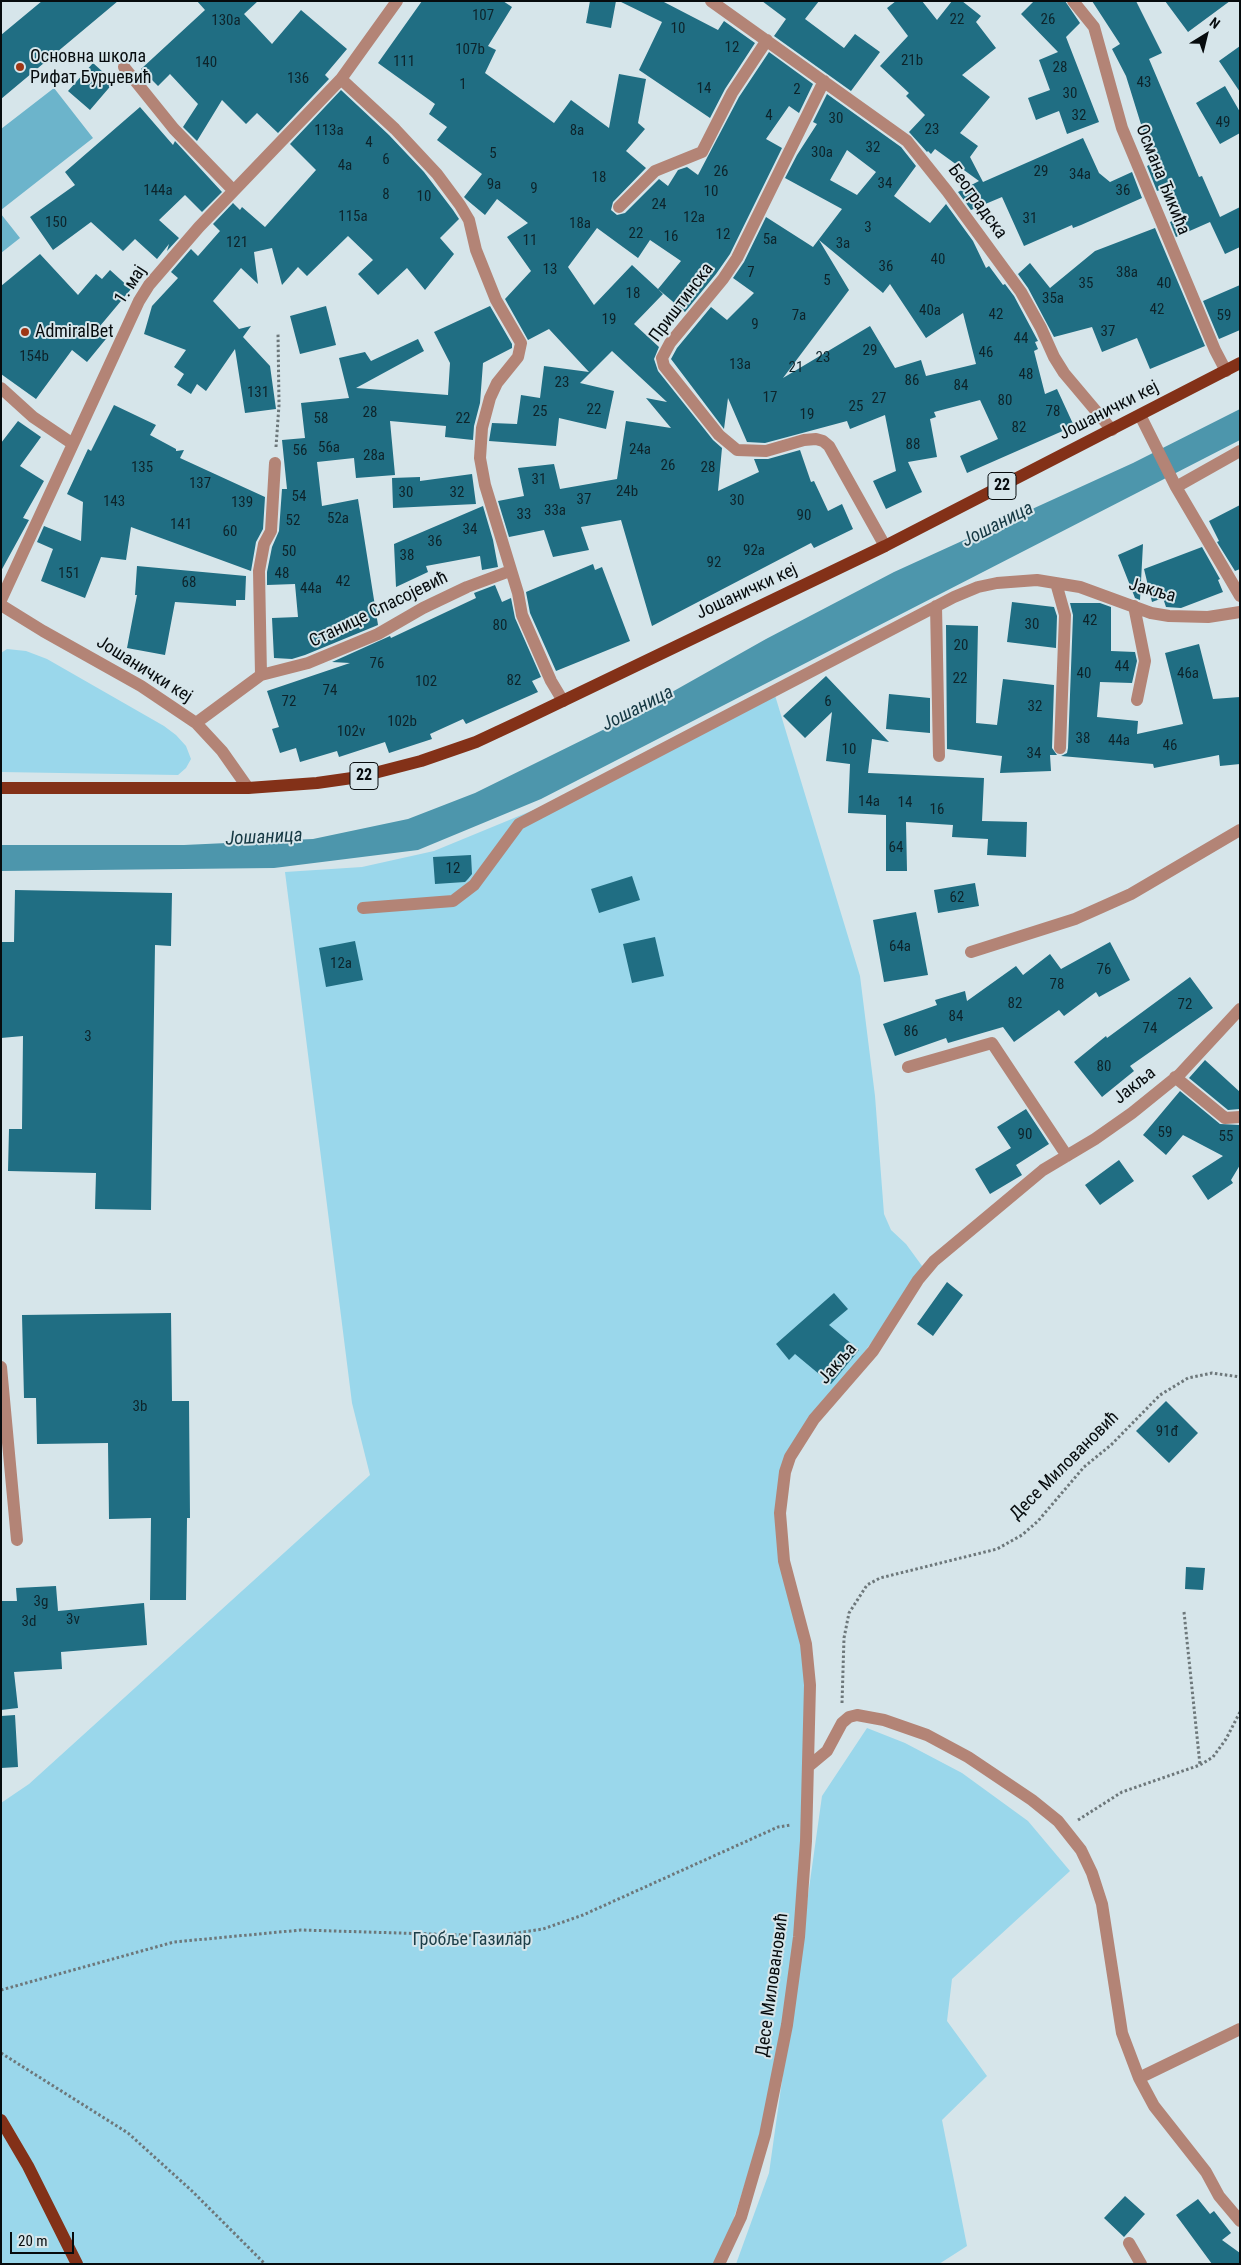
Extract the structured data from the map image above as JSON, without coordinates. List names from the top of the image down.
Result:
{
  "streets": {
    "main road": ["Јошанички кеј", "22"],
    "street": [
      "Османа Ђикића",
      "Београдска",
      "1. мај",
      "Приштинска",
      "Јакља",
      "Станице Спасојевић",
      "Десе Миловановић"
    ]
  },
  "crossings": [
    ["Османа Ђикића", "Јошанички кеј"],
    ["Београдска", "Приштинска"],
    ["Београдска", "Јошанички кеј"],
    ["Приштинска", "Јошанички кеј"],
    ["Јошанички кеј", "Станице Спасојевић"],
    ["Јакља", "Десе Миловановић"]
  ],
  "water": ["Јошаница"],
  "parks": ["Гробље Газилар"],
  "places": ["Основна школа Рифат Бурџевић", "AdmiralBet"],
  "house_numbers": [
    "107",
    "22",
    "26",
    "130a",
    "10",
    "12",
    "107b",
    "21b",
    "111",
    "140",
    "28",
    "136",
    "43",
    "1",
    "14",
    "2",
    "30",
    "4",
    "32",
    "30",
    "49",
    "23",
    "113a",
    "8a",
    "4",
    "32",
    "30a",
    "5",
    "6",
    "4a",
    "26",
    "29",
    "34a",
    "18",
    "34",
    "9a",
    "9",
    "144a",
    "36",
    "10",
    "8",
    "10",
    "24",
    "115a",
    "12a",
    "31",
    "150",
    "18a",
    "3",
    "22",
    "12",
    "16",
    "5a",
    "11",
    "121",
    "3a",
    "40",
    "36",
    "13",
    "7",
    "38a",
    "5",
    "35",
    "40",
    "18",
    "35a",
    "42",
    "40a",
    "42",
    "7a",
    "59",
    "19",
    "9",
    "37",
    "44",
    "29",
    "46",
    "154b",
    "23",
    "13a",
    "21",
    "48",
    "86",
    "23",
    "84",
    "131",
    "17",
    "27",
    "80",
    "25",
    "22",
    "25",
    "78",
    "28",
    "19",
    "58",
    "22",
    "82",
    "88",
    "56a",
    "24a",
    "56",
    "28a",
    "26",
    "135",
    "28",
    "31",
    "137",
    "24b",
    "30",
    "32",
    "54",
    "37",
    "30",
    "143",
    "139",
    "33a",
    "33",
    "90",
    "52a",
    "52",
    "141",
    "34",
    "60",
    "36",
    "92a",
    "50",
    "38",
    "92",
    "151",
    "48",
    "42",
    "68",
    "44a",
    "42",
    "30",
    "80",
    "20",
    "76",
    "44",
    "40",
    "46a",
    "22",
    "82",
    "102",
    "74",
    "72",
    "6",
    "32",
    "102b",
    "102v",
    "38",
    "44a",
    "46",
    "10",
    "34",
    "14a",
    "14",
    "16",
    "64",
    "12",
    "62",
    "64a",
    "12a",
    "76",
    "78",
    "82",
    "72",
    "84",
    "74",
    "86",
    "3",
    "80",
    "59",
    "90",
    "55",
    "3b",
    "91đ",
    "3g",
    "3v",
    "3d"
  ],
  "scale_bar": "20 m",
  "north": "top right"
}
